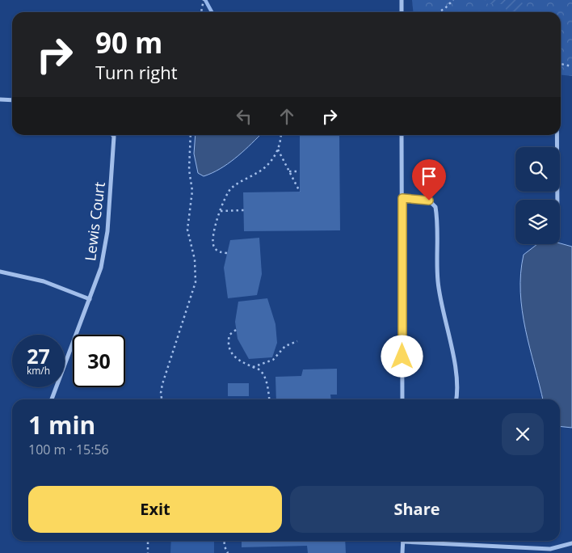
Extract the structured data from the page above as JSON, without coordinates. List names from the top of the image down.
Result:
{
  "streets": {
    "street": ["Lewis Court"]
  },
  "page": {
    "turn": ["90 m", "Turn right"],
    "speed": "27 km/h",
    "limit": "30",
    "heading": ["1 min", "100 m · 15:56"],
    "buttons": ["Exit", "Share"]
  }
}
